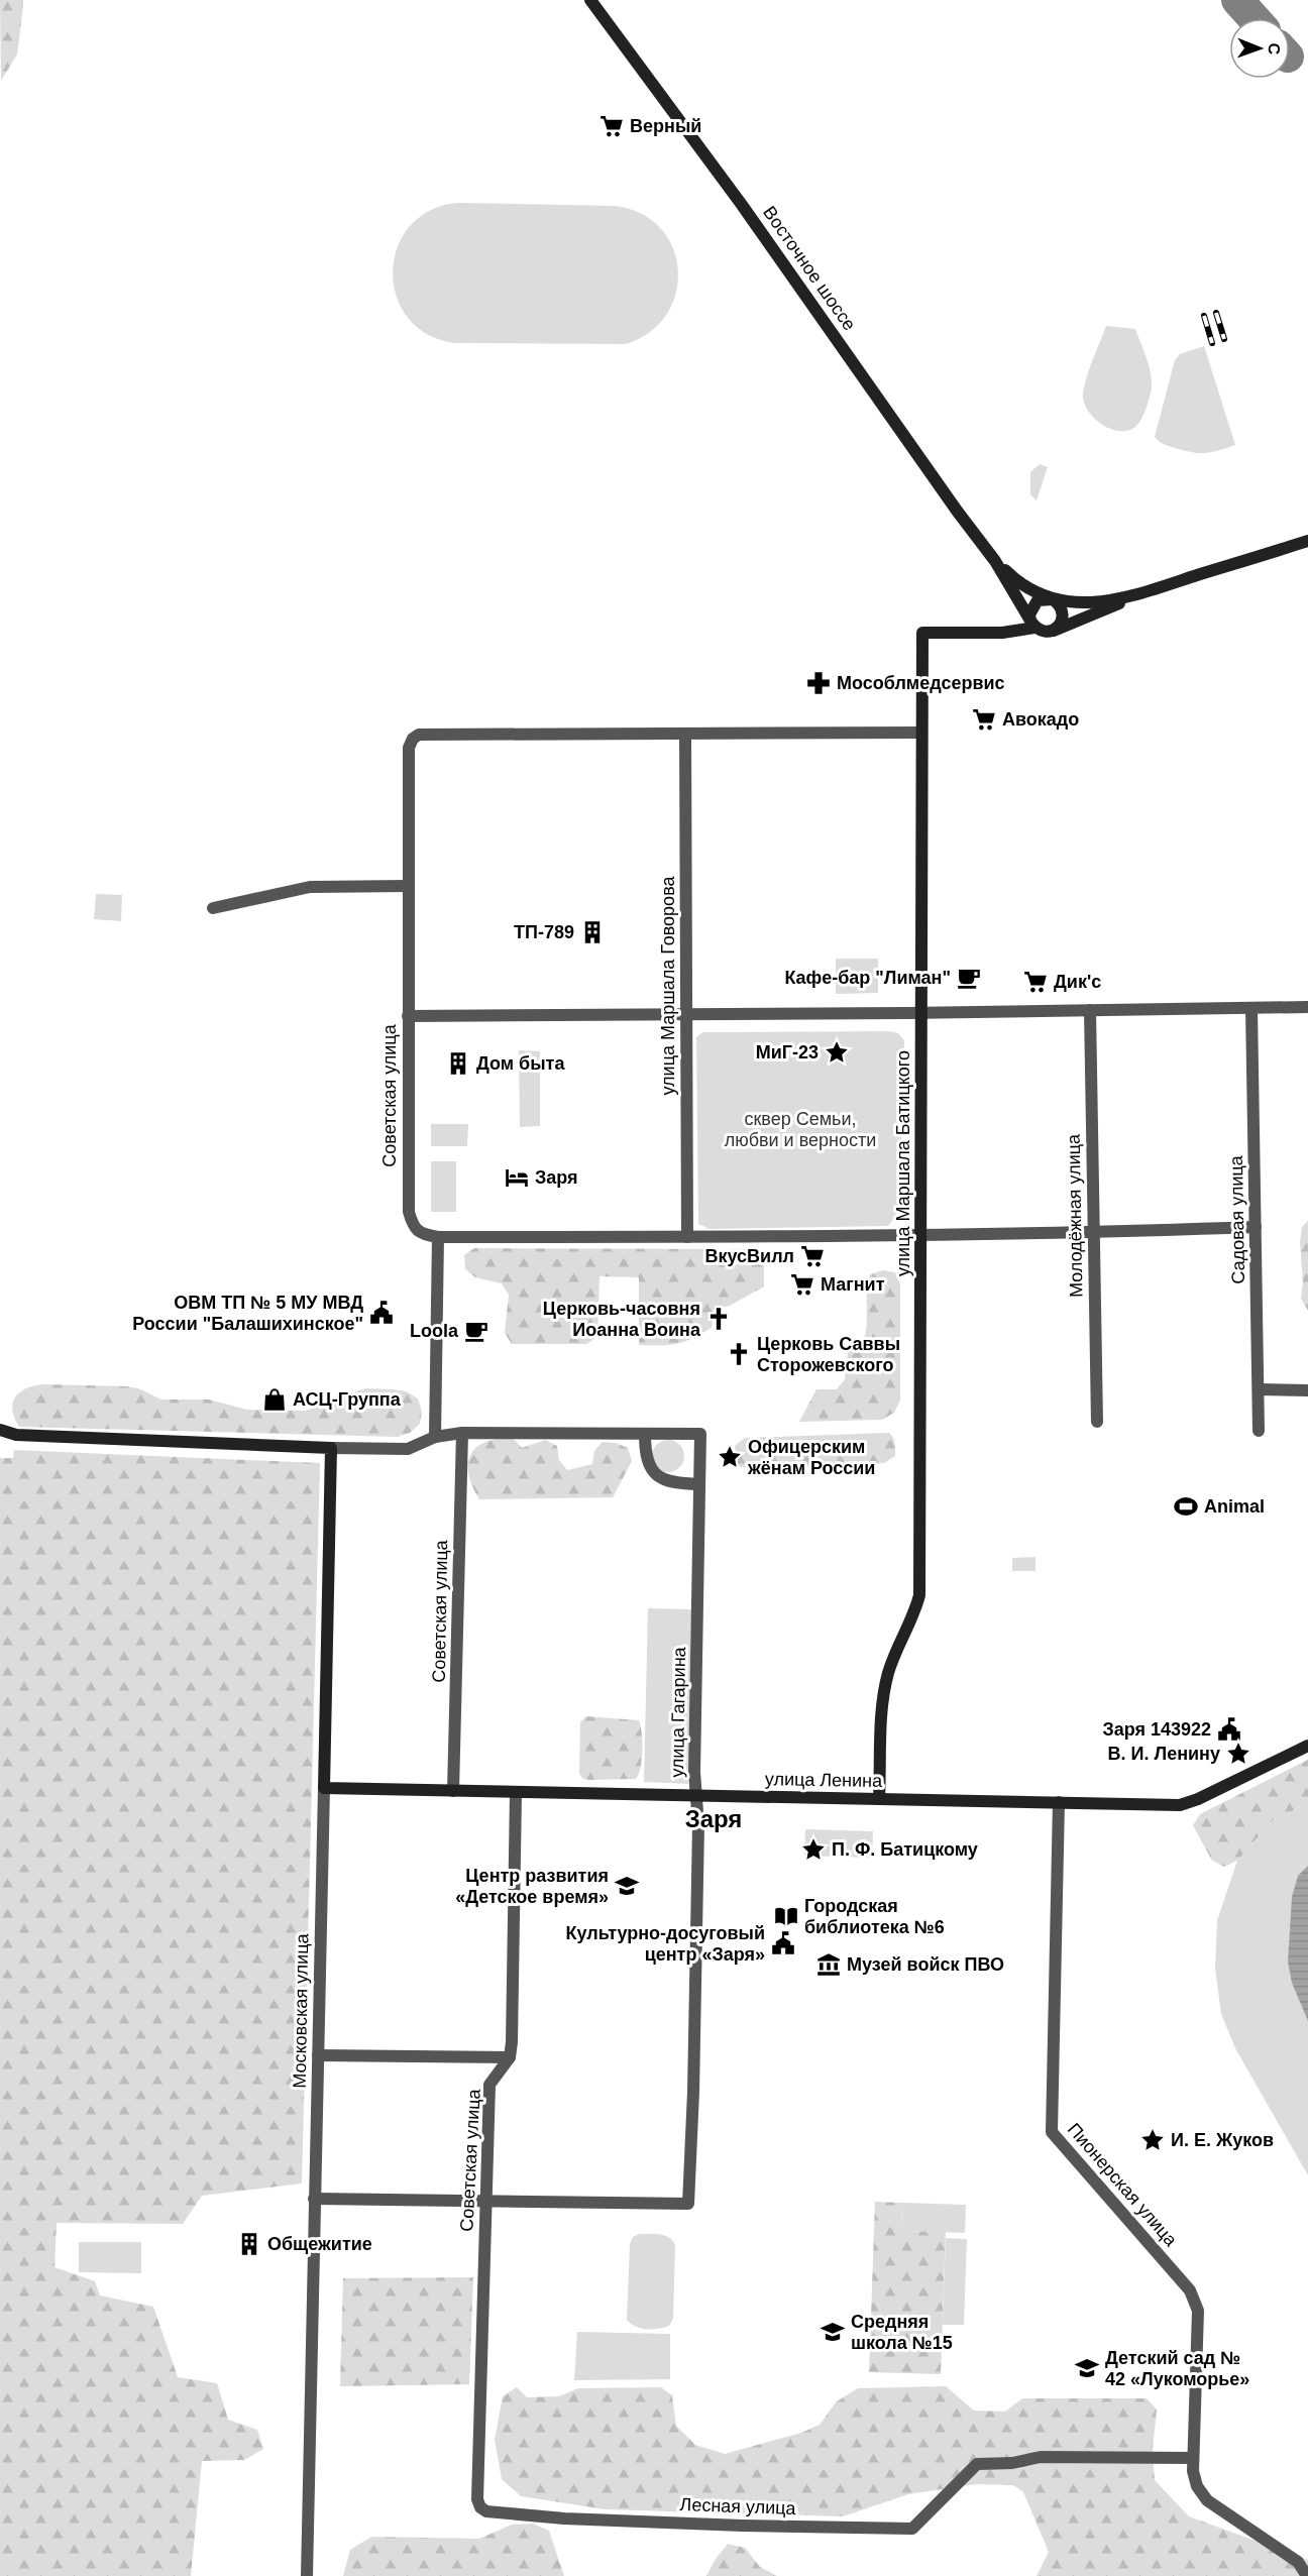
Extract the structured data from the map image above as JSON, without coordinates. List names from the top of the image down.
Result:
{
  "streets": {
    "street": [
      "Восточное шоссе",
      "улица Маршала Говорова",
      "Советская улица",
      "улица Маршала Батицкого",
      "Молодёжная улица",
      "Садовая улица",
      "улица Гагарина",
      "улица Ленина",
      "Московская улица",
      "Пионерская улица",
      "Лесная улица"
    ]
  },
  "crossings": [
    ["Восточное шоссе", "улица Маршала Батицкого"],
    ["улица Маршала Говорова", "Советская улица"],
    ["Советская улица", "улица Гагарина"],
    ["Советская улица", "улица Ленина"],
    ["Советская улица", "Лесная улица"],
    ["улица Маршала Батицкого", "улица Ленина"],
    ["улица Гагарина", "улица Ленина"],
    ["улица Ленина", "Московская улица"],
    ["улица Ленина", "Пионерская улица"],
    ["Пионерская улица", "Лесная улица"]
  ],
  "districts": ["Заря"],
  "parks": ["сквер Семьи, любви и верности"],
  "places": {
    "supermarket": [
      "Верный",
      "Авокадо",
      "Дик'с",
      "ВкусВилл",
      "Магнит"
    ],
    "pharmacy": ["Мособлмедсервис"],
    "building": ["ТП-789", "Дом быта", "Общежитие"],
    "cafe": ["Кафе-бар \"Лиман\"", "Loola"],
    "place": [
      "МиГ-23",
      "Офицерским жёнам России",
      "В. И. Ленину",
      "П. Ф. Батицкому",
      "И. Е. Жуков"
    ],
    "hotel": ["Заря"],
    "public building": ["ОВМ ТП № 5 МУ МВД России \"Балашихинское\"", "Заря 143922", "Культурно-досуговый центр «Заря»"],
    "church": ["Церковь-часовня Иоанна Воина", "Церковь Саввы Сторожевского"],
    "shop": ["АСЦ-Группа"],
    "sports": ["Animal"],
    "school or university": ["Центр развития «Детское время»", "Средняя школа №15", "Детский сад № 42 «Лукоморье»"],
    "library": ["Городская библиотека №6"],
    "museum": ["Музей войск ПВО"]
  },
  "north": "right"
}
